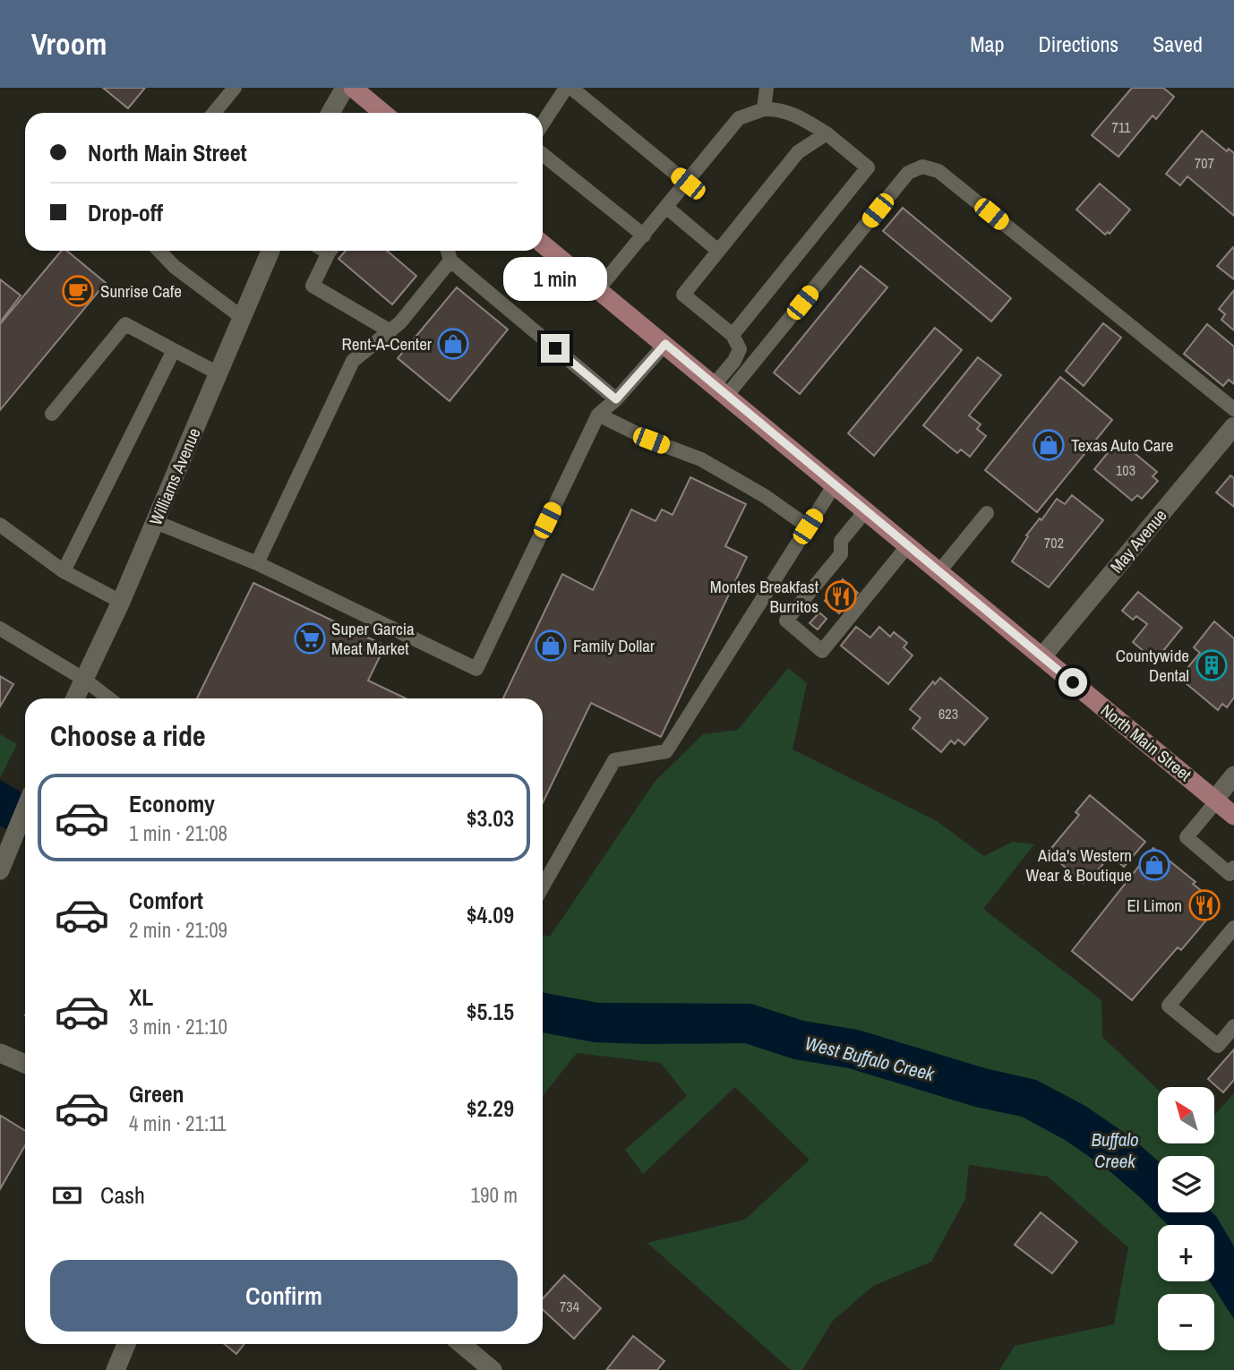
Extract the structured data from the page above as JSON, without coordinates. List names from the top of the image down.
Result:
{
  "streets": {
    "main road": ["North Main Street"],
    "street": ["Williams Avenue", "May Avenue"]
  },
  "crossings": [
    ["May Avenue", "North Main Street"]
  ],
  "water": ["West Buffalo Creek", "Buffalo Creek"],
  "places": {
    "cafe": ["Sunrise Cafe"],
    "shop": [
      "Rent-A-Center",
      "Texas Auto Care",
      "Family Dollar",
      "Aida's Western Wear & Boutique"
    ],
    "restaurant": ["Montes Breakfast Burritos", "El Limon"],
    "supermarket": ["Super Garcia Meat Market"],
    "building": ["Countywide Dental"]
  },
  "house_numbers": [
    "711",
    "707",
    "103",
    "702",
    "623",
    "734"
  ],
  "north": "top left",
  "page": {
    "header": "Vroom",
    "nav": ["Map", "Directions", "Saved"],
    "banner": ["North Main Street", "Drop-off"],
    "bubble": "1 min",
    "heading": "Choose a ride",
    "list": [
      {
        "name": "Economy",
        "note": "1 min · 21:08",
        "value": "$3.03"
      },
      {
        "name": "Comfort",
        "note": "2 min · 21:09",
        "value": "$4.09"
      },
      {
        "name": "XL",
        "note": "3 min · 21:10",
        "value": "$5.15"
      },
      {
        "name": "Green",
        "note": "4 min · 21:11",
        "value": "$2.29"
      }
    ],
    "map_buttons": ["+", "−"],
    "pay": ["Cash", "190 m"],
    "buttons": "Confirm"
  }
}
